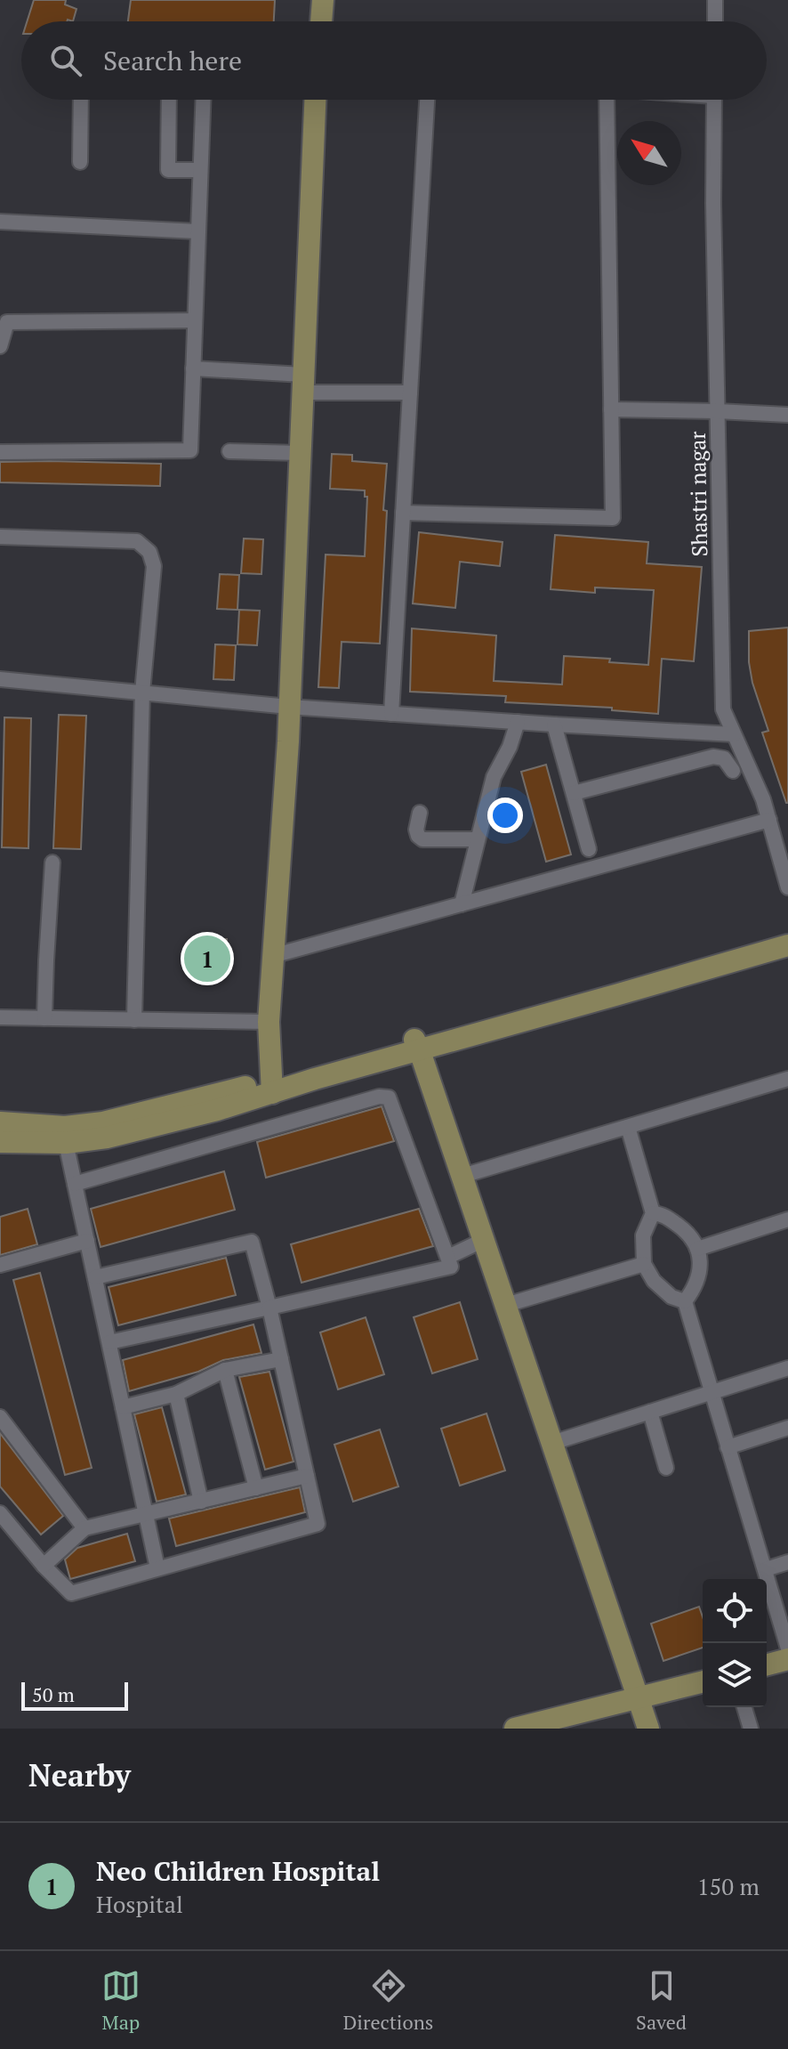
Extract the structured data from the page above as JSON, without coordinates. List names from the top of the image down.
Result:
{
  "streets": {
    "street": ["Shastri nagar"]
  },
  "scale_bar": "50 m",
  "north": "top left",
  "page": {
    "search": "Search here",
    "pins": "1",
    "scale": "50 m",
    "heading": "Nearby",
    "list": [
      {
        "mark": "1",
        "name": "Neo Children Hospital",
        "note": "Hospital",
        "value": "150 m"
      }
    ],
    "nav": ["Map", "Directions", "Saved"]
  }
}
